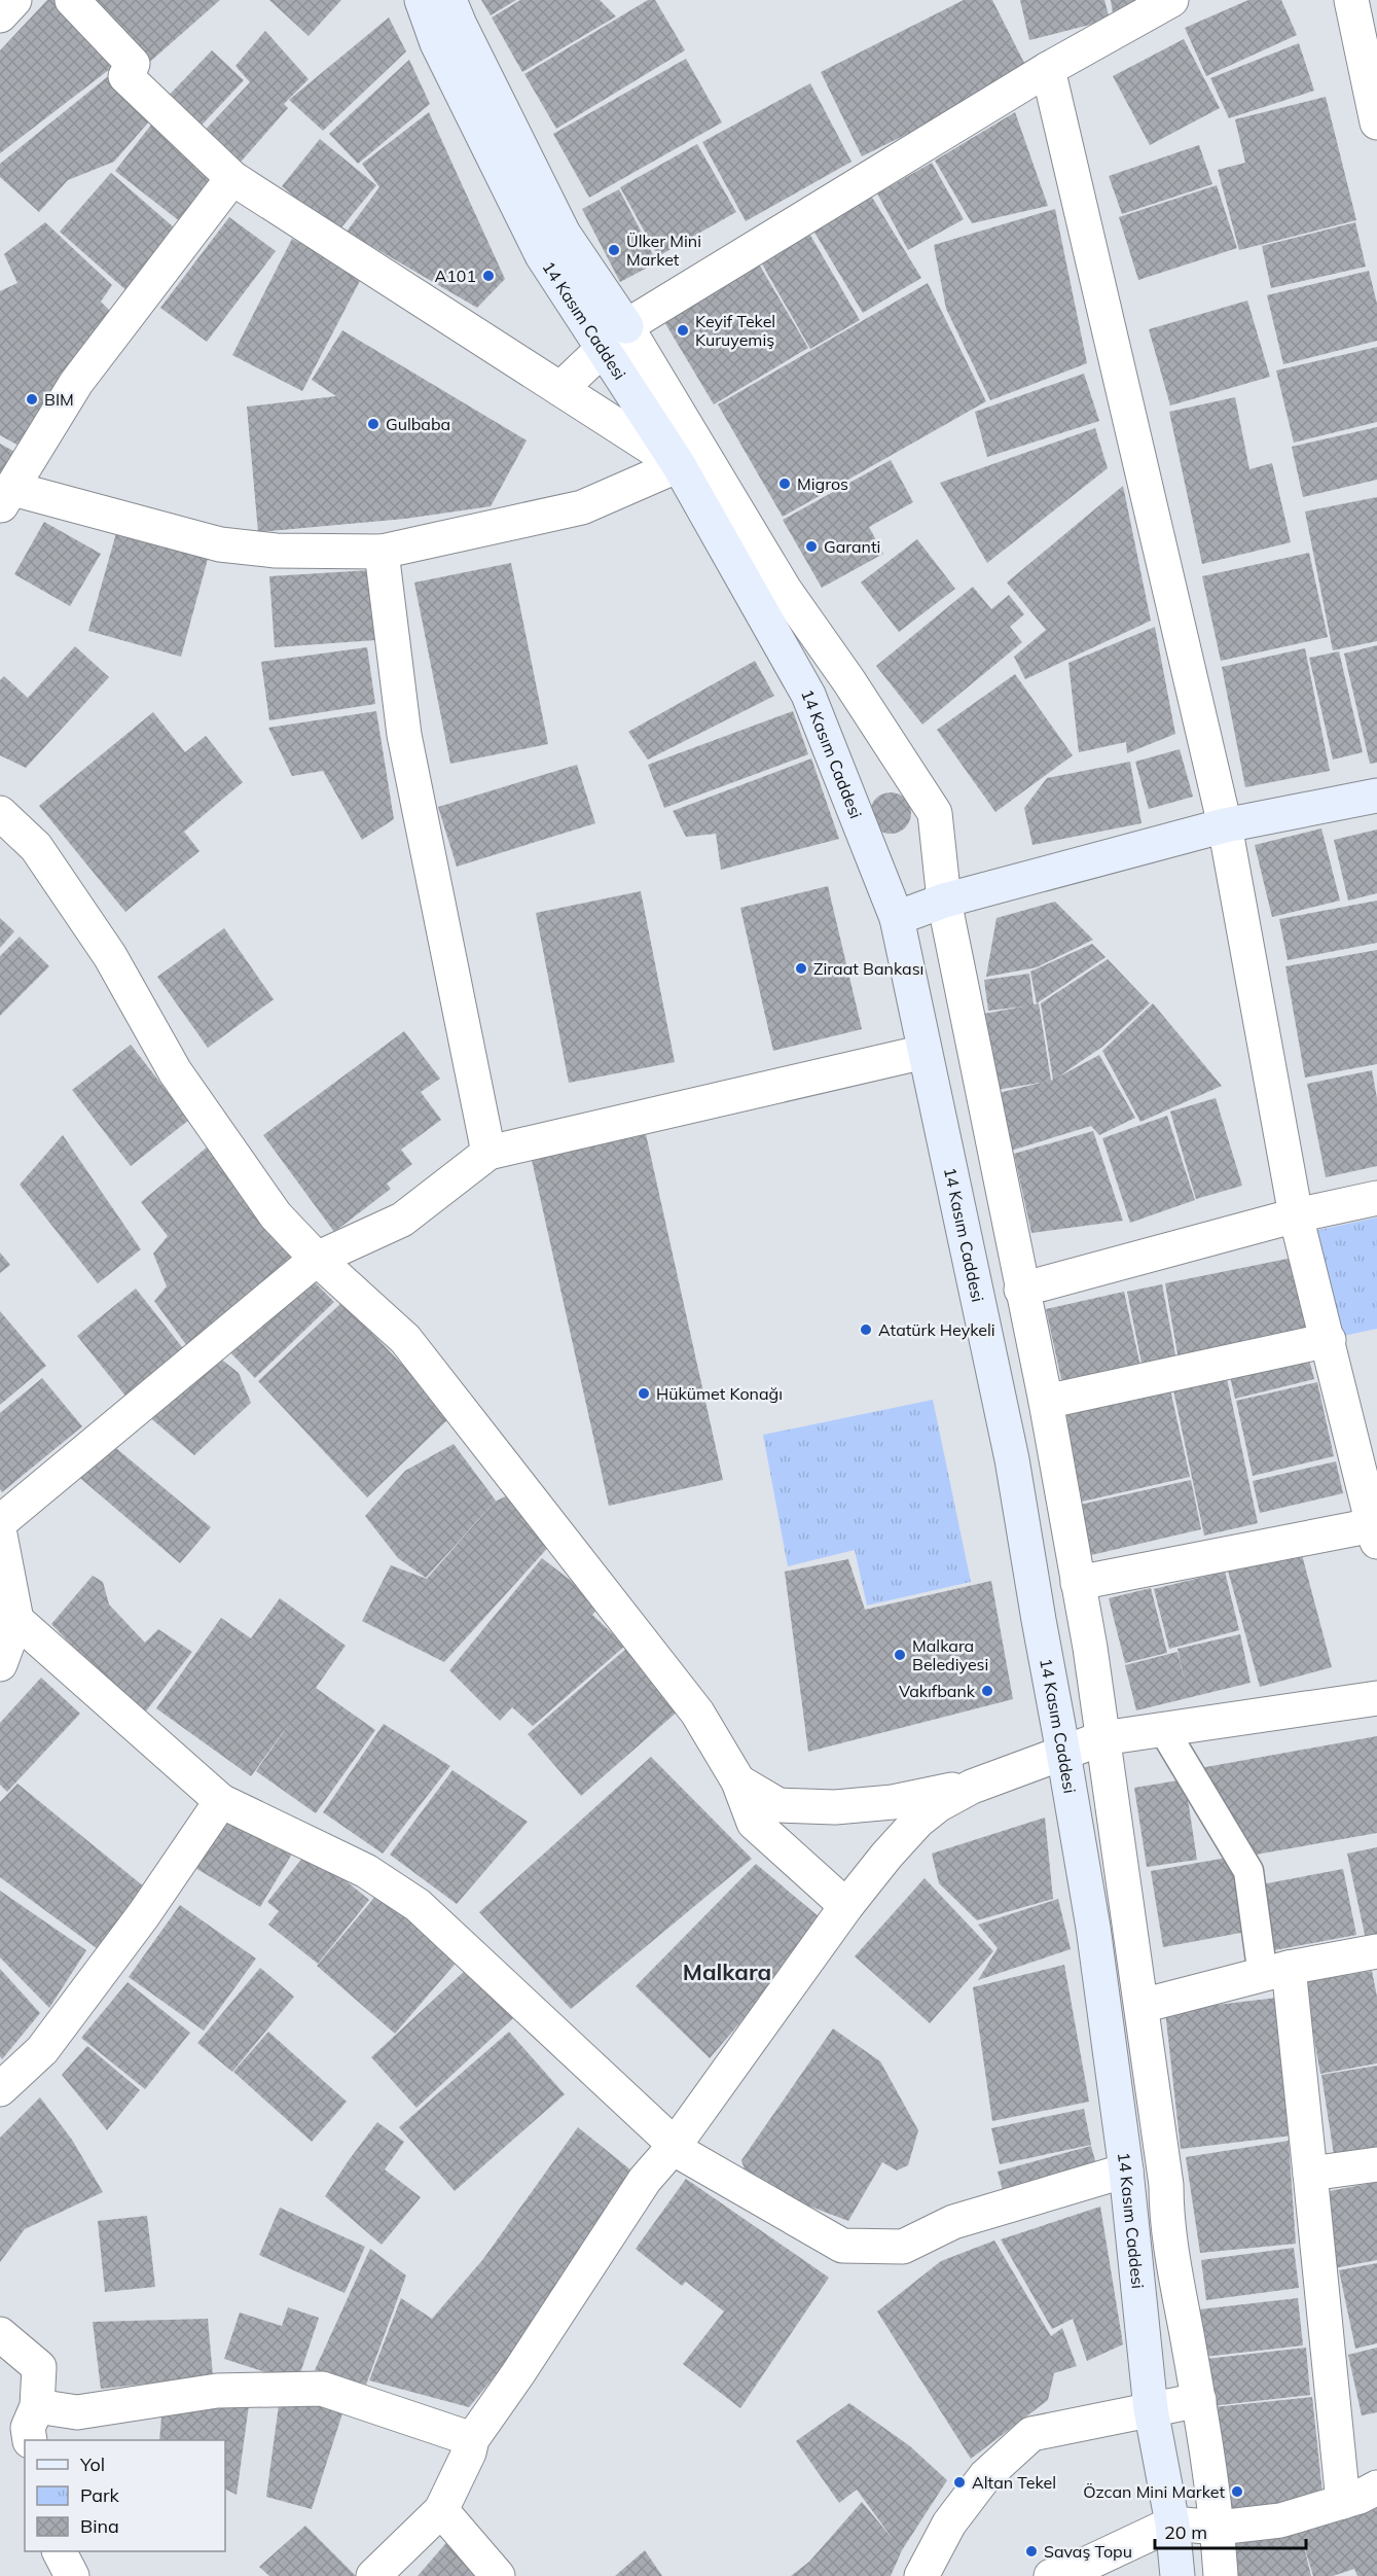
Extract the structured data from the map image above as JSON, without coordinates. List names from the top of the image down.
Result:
{
  "streets": {
    "street": ["14 Kasım Caddesi"]
  },
  "districts": ["Malkara"],
  "places": [
    "Ülker Mini Market",
    "A101",
    "Keyif Tekel Kuruyemiş",
    "BIM",
    "Gulbaba",
    "Migros",
    "Garanti",
    "Ziraat Bankası",
    "Atatürk Heykeli",
    "Hükümet Konağı",
    "Malkara Belediyesi",
    "Vakıfbank",
    "Altan Tekel",
    "Özcan Mini Market",
    "Savaş Topu"
  ],
  "legend": ["Yol", "Park", "Bina"],
  "scale_bar": "20 m"
}
